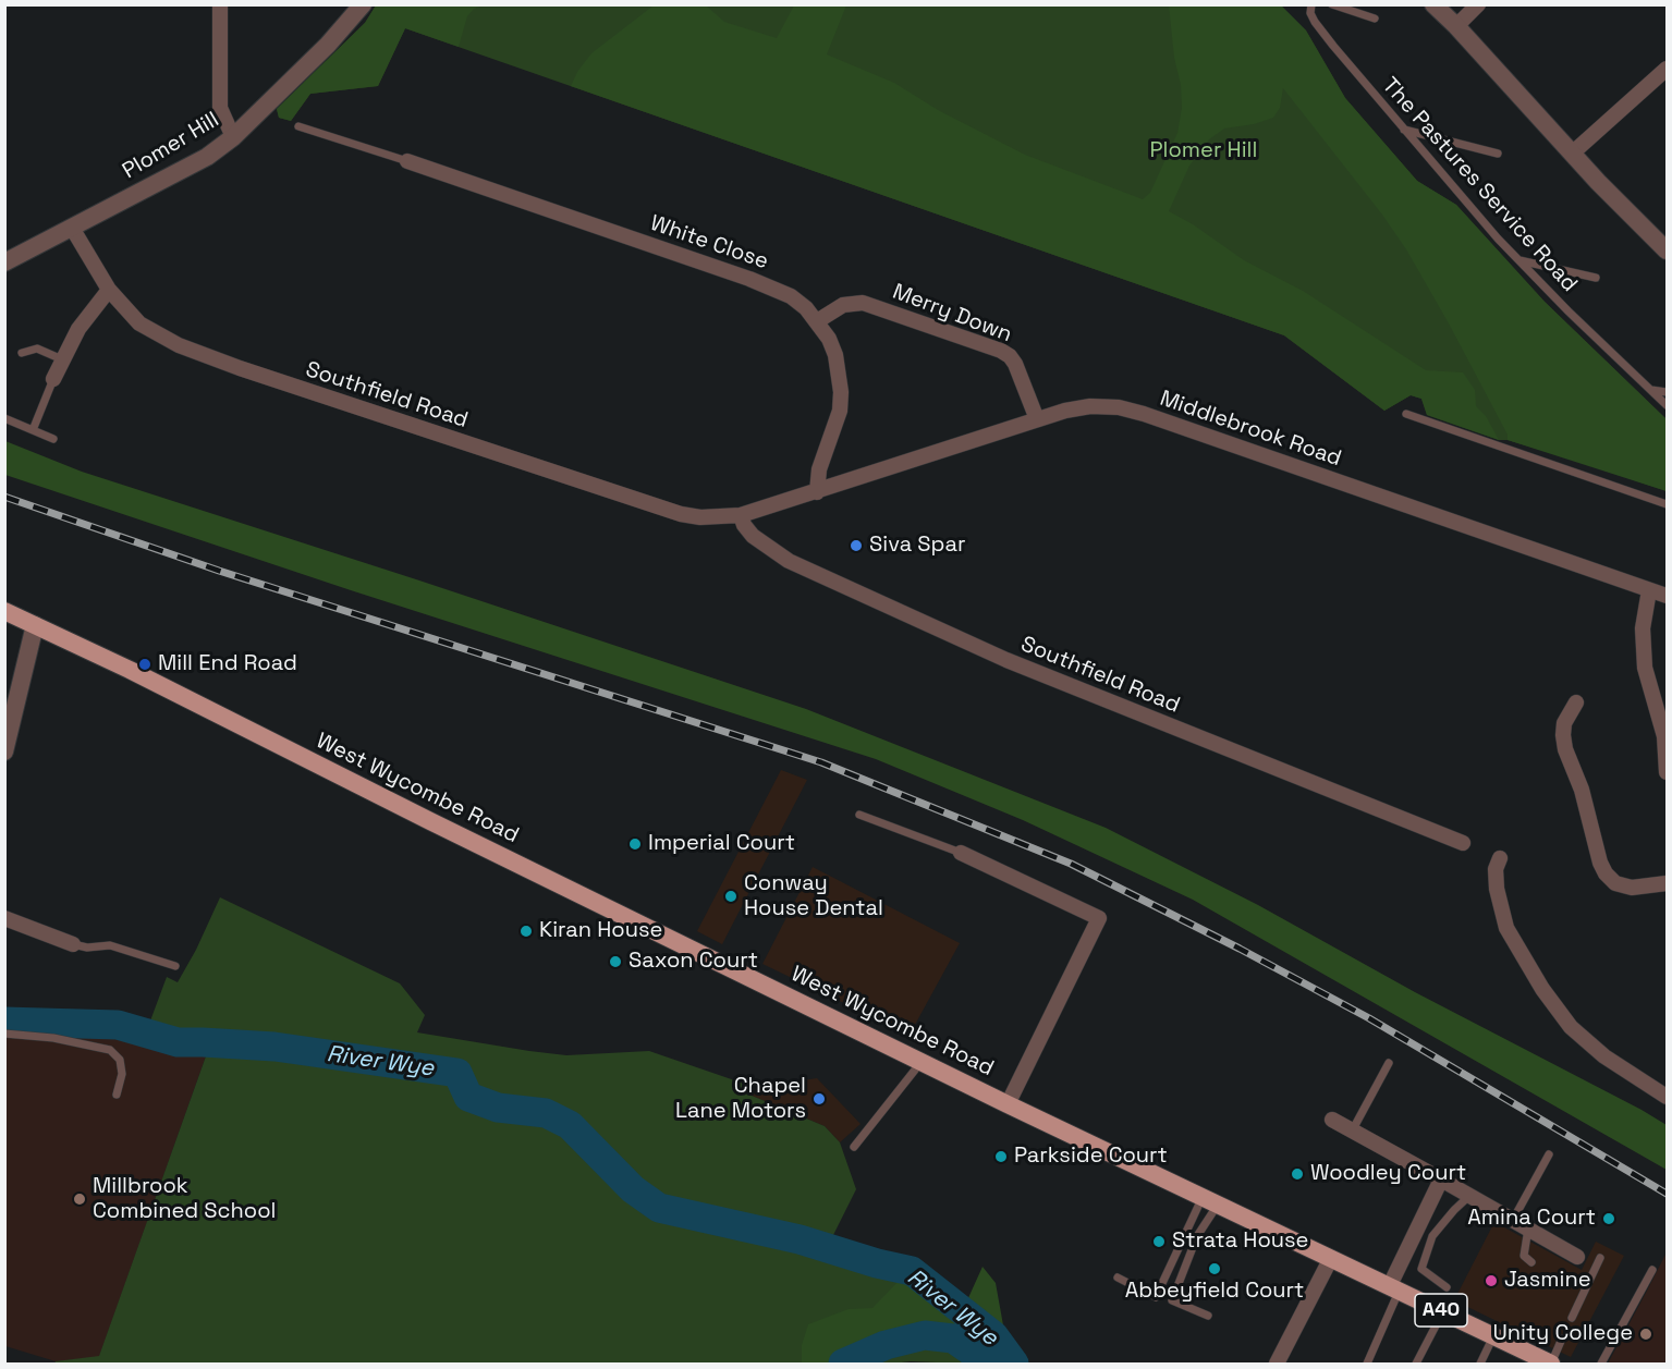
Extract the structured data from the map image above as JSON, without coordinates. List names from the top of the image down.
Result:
{
  "streets": {
    "main road": ["West Wycombe Road", "A40"],
    "street": [
      "Plomer Hill",
      "White Close",
      "Merry Down",
      "Southfield Road",
      "Middlebrook Road"
    ],
    "lane": ["The Pastures Service Road"]
  },
  "crossings": [
    ["Plomer Hill", "Southfield Road"],
    ["White Close", "Merry Down"],
    ["White Close", "Southfield Road"],
    ["White Close", "Middlebrook Road"],
    ["Merry Down", "Middlebrook Road"],
    ["Southfield Road", "Middlebrook Road"]
  ],
  "water": ["River Wye"],
  "parks": ["Plomer Hill"],
  "places": [
    "Siva Spar",
    "Mill End Road",
    "Imperial Court",
    "Conway House Dental",
    "Kiran House",
    "Saxon Court",
    "Chapel Lane Motors",
    "Parkside Court",
    "Woodley Court",
    "Millbrook Combined School",
    "Amina Court",
    "Strata House",
    "Abbeyfield Court",
    "Jasmine",
    "Unity College"
  ]
}
